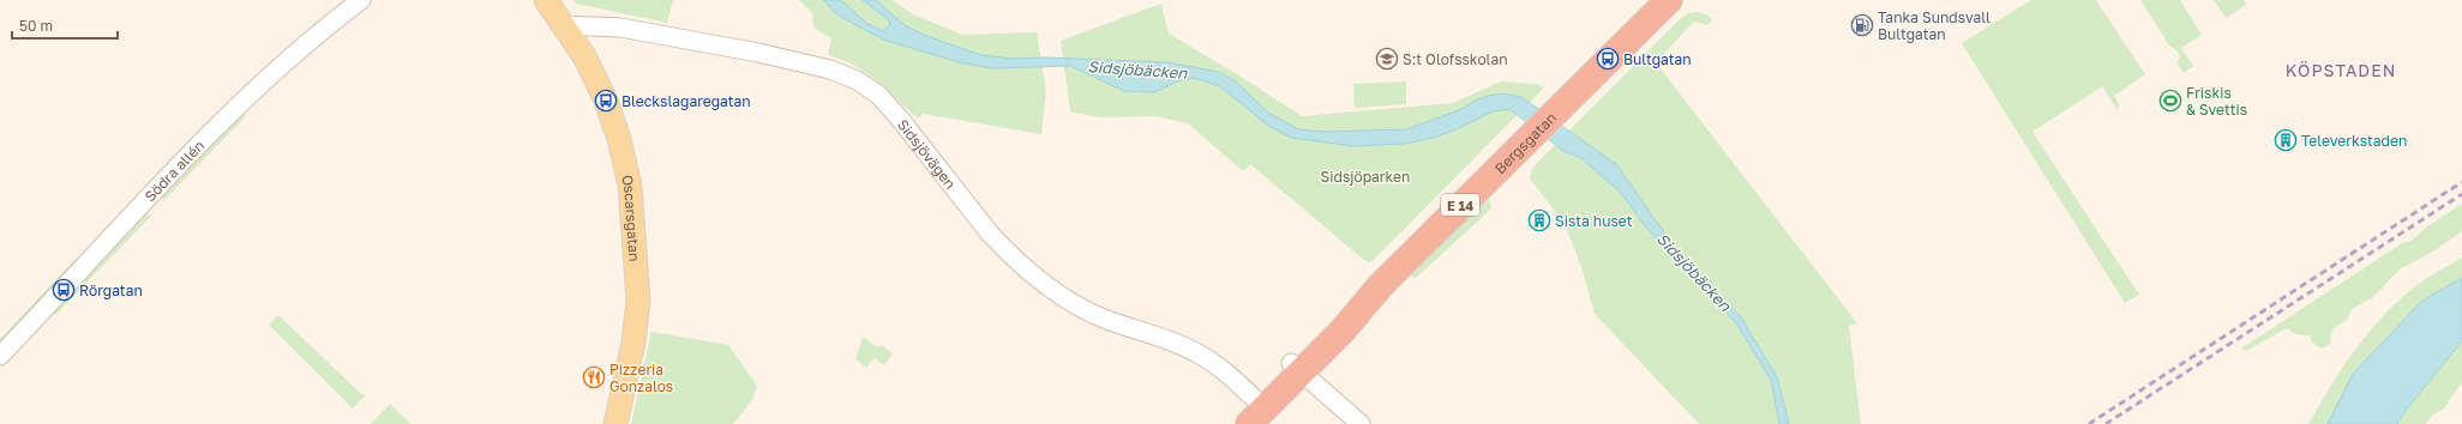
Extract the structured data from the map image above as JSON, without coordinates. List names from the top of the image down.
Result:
{
  "streets": {
    "highway": ["Bergsgatan", "E 14"],
    "main road": ["Oscarsgatan"],
    "street": ["Sidsjövägen", "Södra allén"]
  },
  "crossings": [
    ["Bergsgatan", "Sidsjövägen"],
    ["Sidsjövägen", "Oscarsgatan"]
  ],
  "districts": ["KÖPSTADEN"],
  "water": ["Sidsjöbäcken"],
  "parks": ["Sidsjöparken"],
  "places": {
    "fuel station": ["Tanka Sundsvall Bultgatan"],
    "school or university": ["S:t Olofsskolan"],
    "bus stop": ["Bultgatan", "Bleckslagaregatan", "Rörgatan"],
    "sports": ["Friskis & Svettis"],
    "building": ["Televerkstaden", "Sista huset"],
    "restaurant": ["Pizzeria Gonzalos"]
  },
  "scale_bar": "50 m"
}
